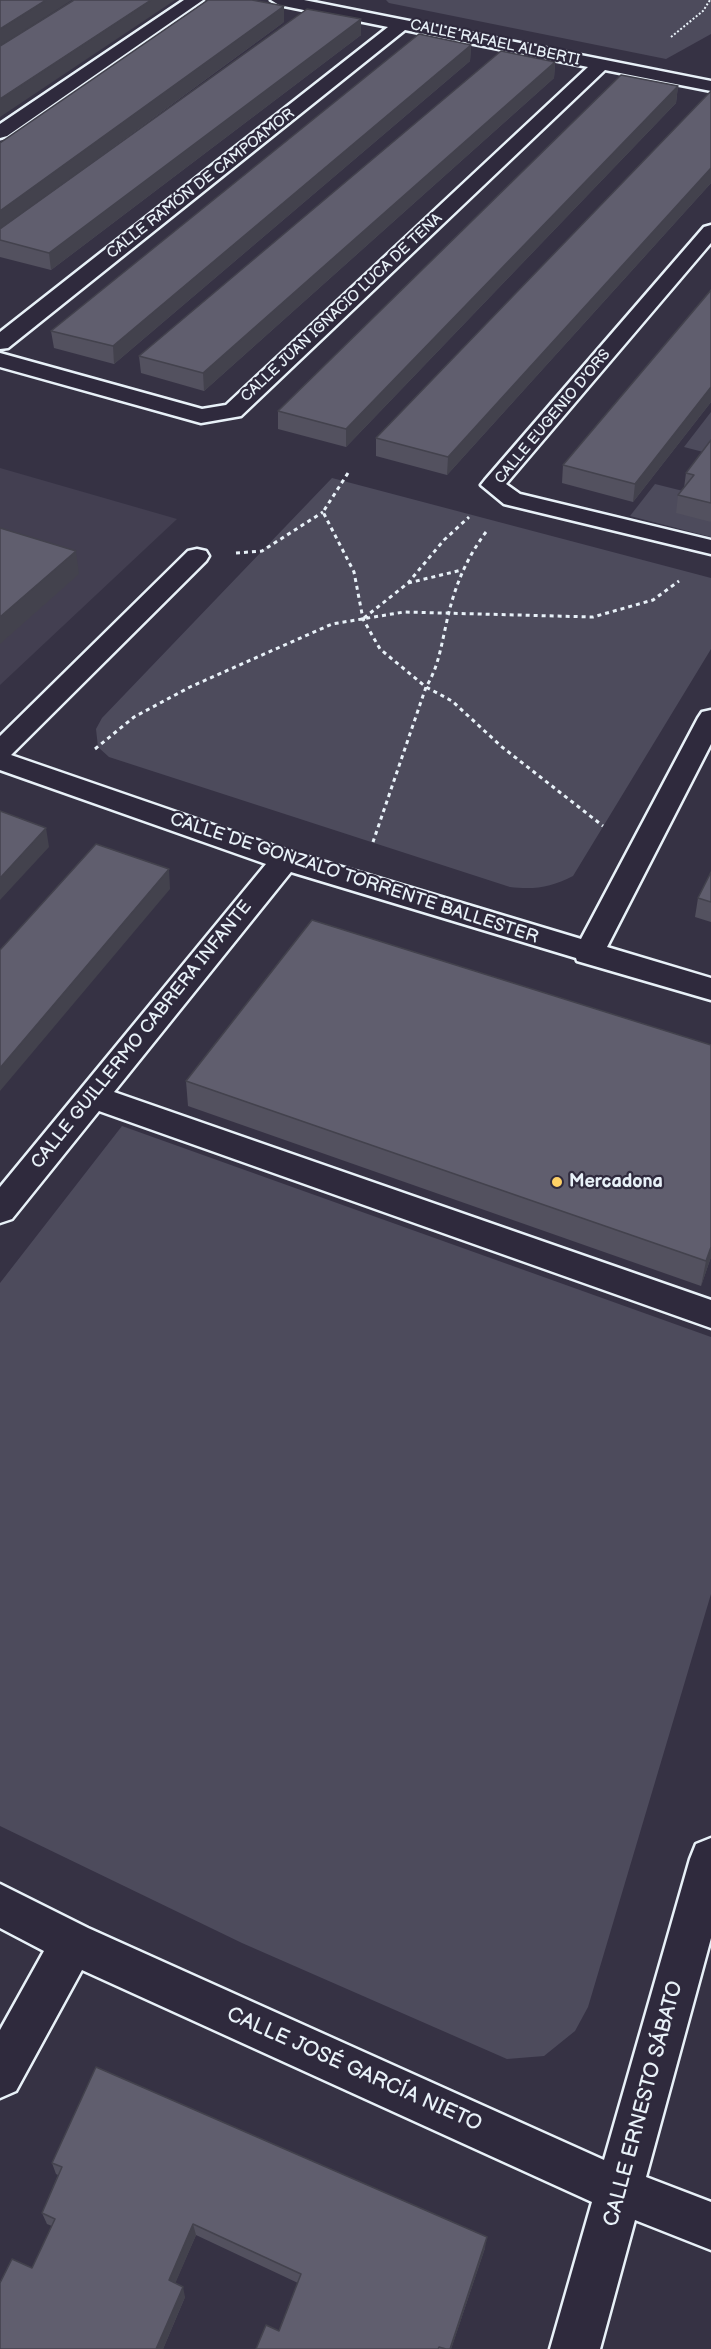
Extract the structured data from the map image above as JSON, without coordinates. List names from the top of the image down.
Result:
{
  "streets": {
    "street": [
      "CALLE RAFAEL ALBERTI",
      "CALLE RAMÓN DE CAMPOAMOR",
      "CALLE JUAN IGNACIO LUCA DE TENA",
      "CALLE EUGENIO D'ORS",
      "CALLE DE GONZALO TORRENTE BALLESTER",
      "CALLE GUILLERMO CABRERA INFANTE",
      "CALLE JOSÉ GARCÍA NIETO",
      "CALLE ERNESTO SÁBATO"
    ]
  },
  "crossings": [
    ["CALLE RAFAEL ALBERTI", "CALLE RAMÓN DE CAMPOAMOR"],
    ["CALLE RAFAEL ALBERTI", "CALLE JUAN IGNACIO LUCA DE TENA"],
    ["CALLE DE GONZALO TORRENTE BALLESTER", "CALLE GUILLERMO CABRERA INFANTE"],
    ["CALLE JOSÉ GARCÍA NIETO", "CALLE ERNESTO SÁBATO"]
  ],
  "places": ["Mercadona"]
}
